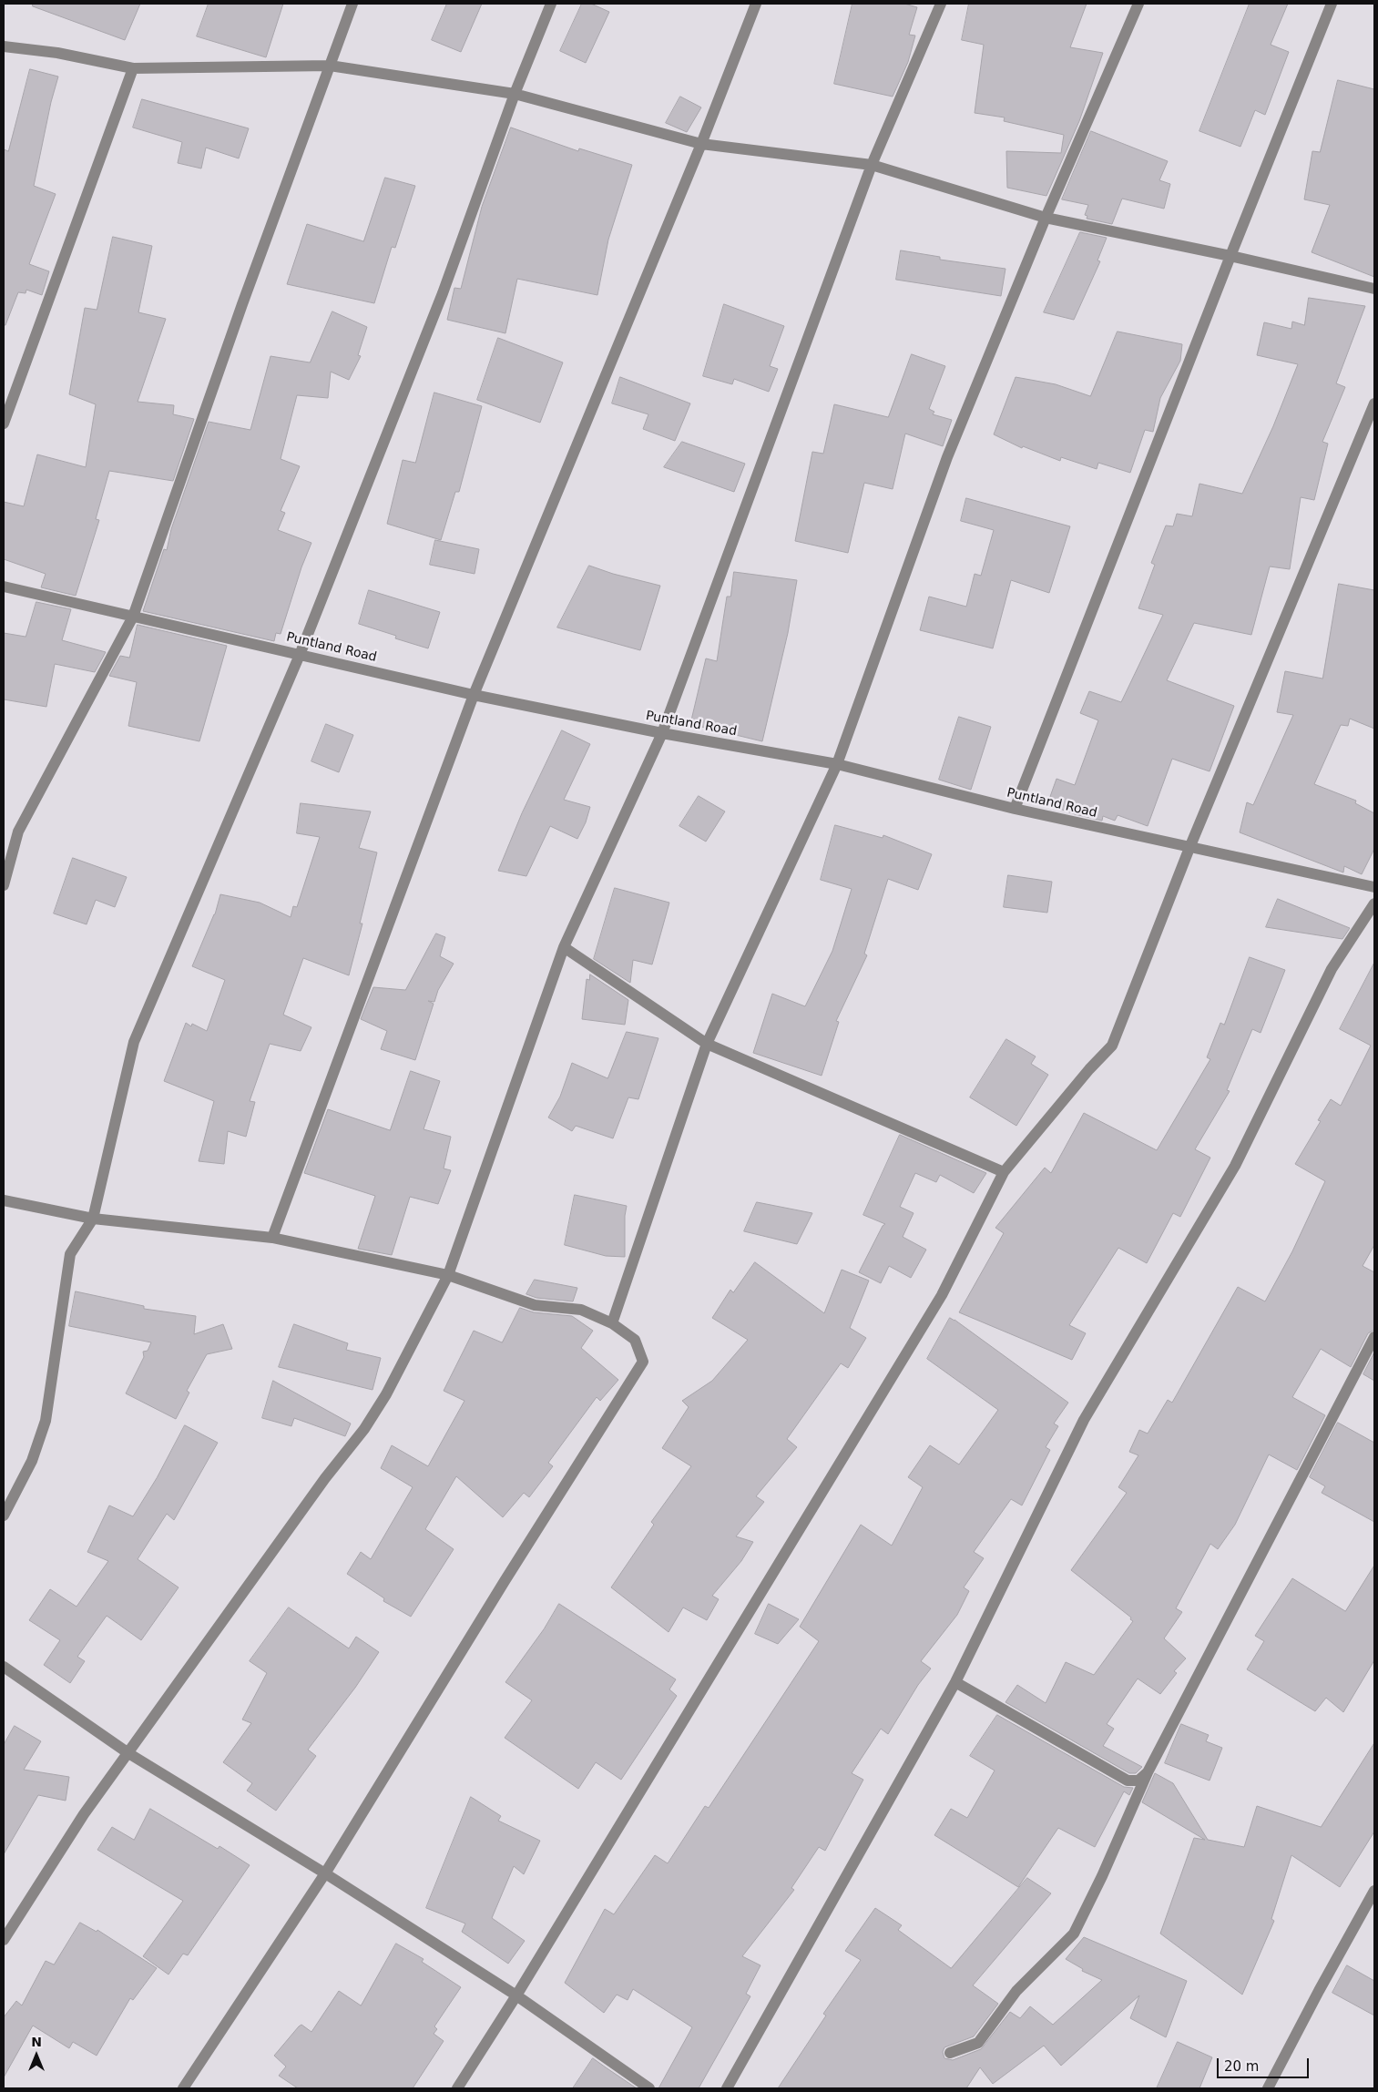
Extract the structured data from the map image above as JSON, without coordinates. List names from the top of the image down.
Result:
{
  "streets": {
    "street": ["Puntland Road"]
  },
  "scale_bar": "20 m",
  "north": "top"
}
